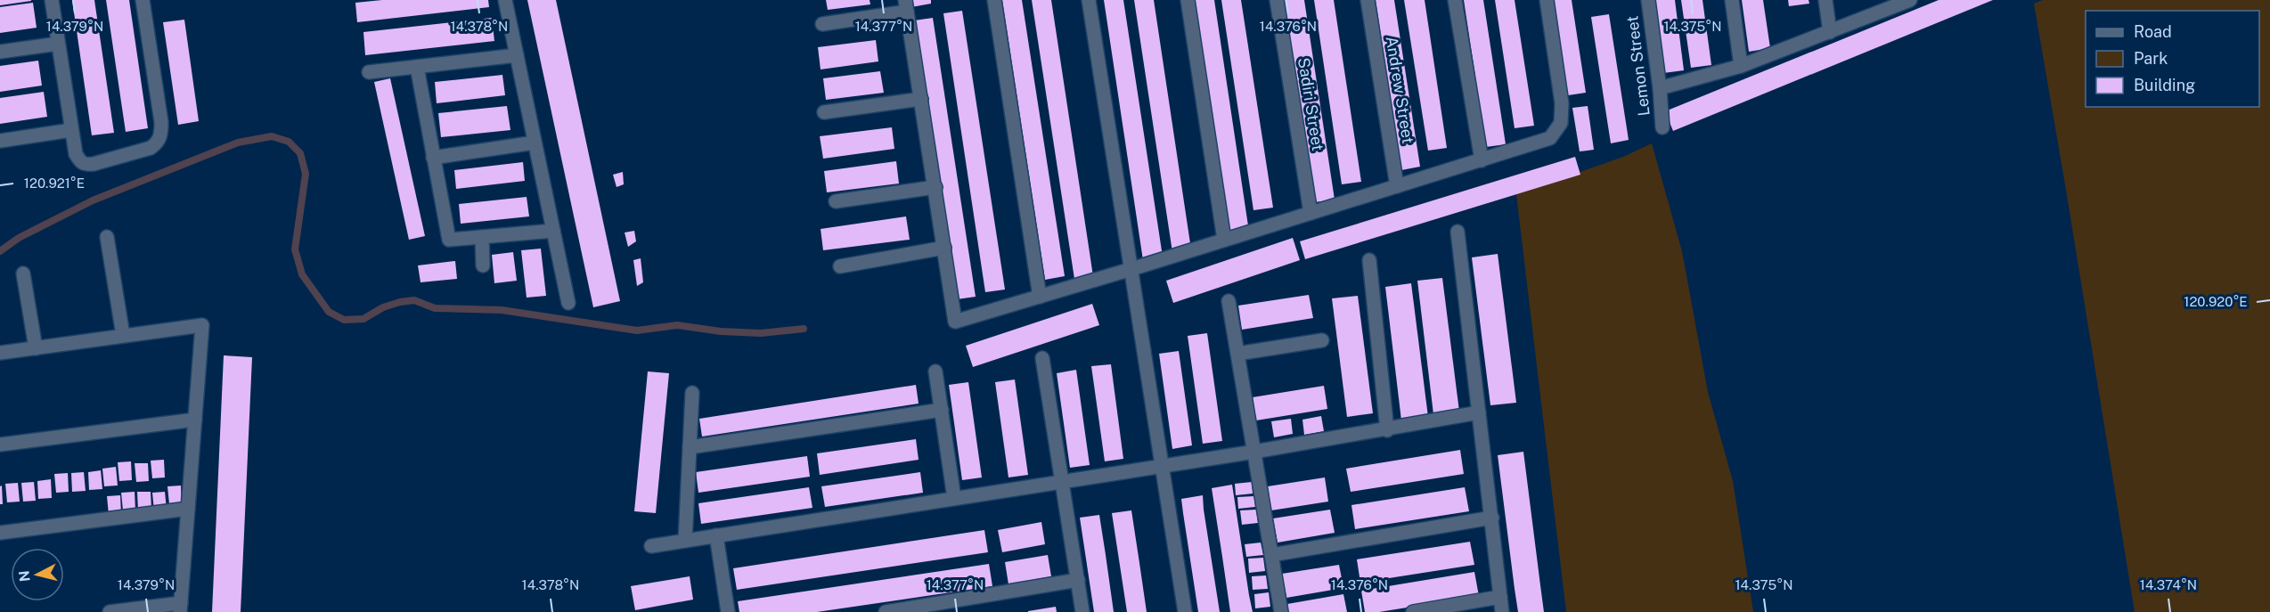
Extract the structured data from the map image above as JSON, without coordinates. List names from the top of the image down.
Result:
{
  "streets": {
    "street": ["Lemon Street", "Andrew Street", "Sadiri Street"]
  },
  "legend": ["Road", "Park", "Building"],
  "north": "left",
  "coordinates": [
    "14.379°N",
    "14.378°N",
    "14.377°N",
    "14.376°N",
    "14.375°N",
    "120.921°E",
    "120.920°E",
    "14.374°N"
  ]
}
